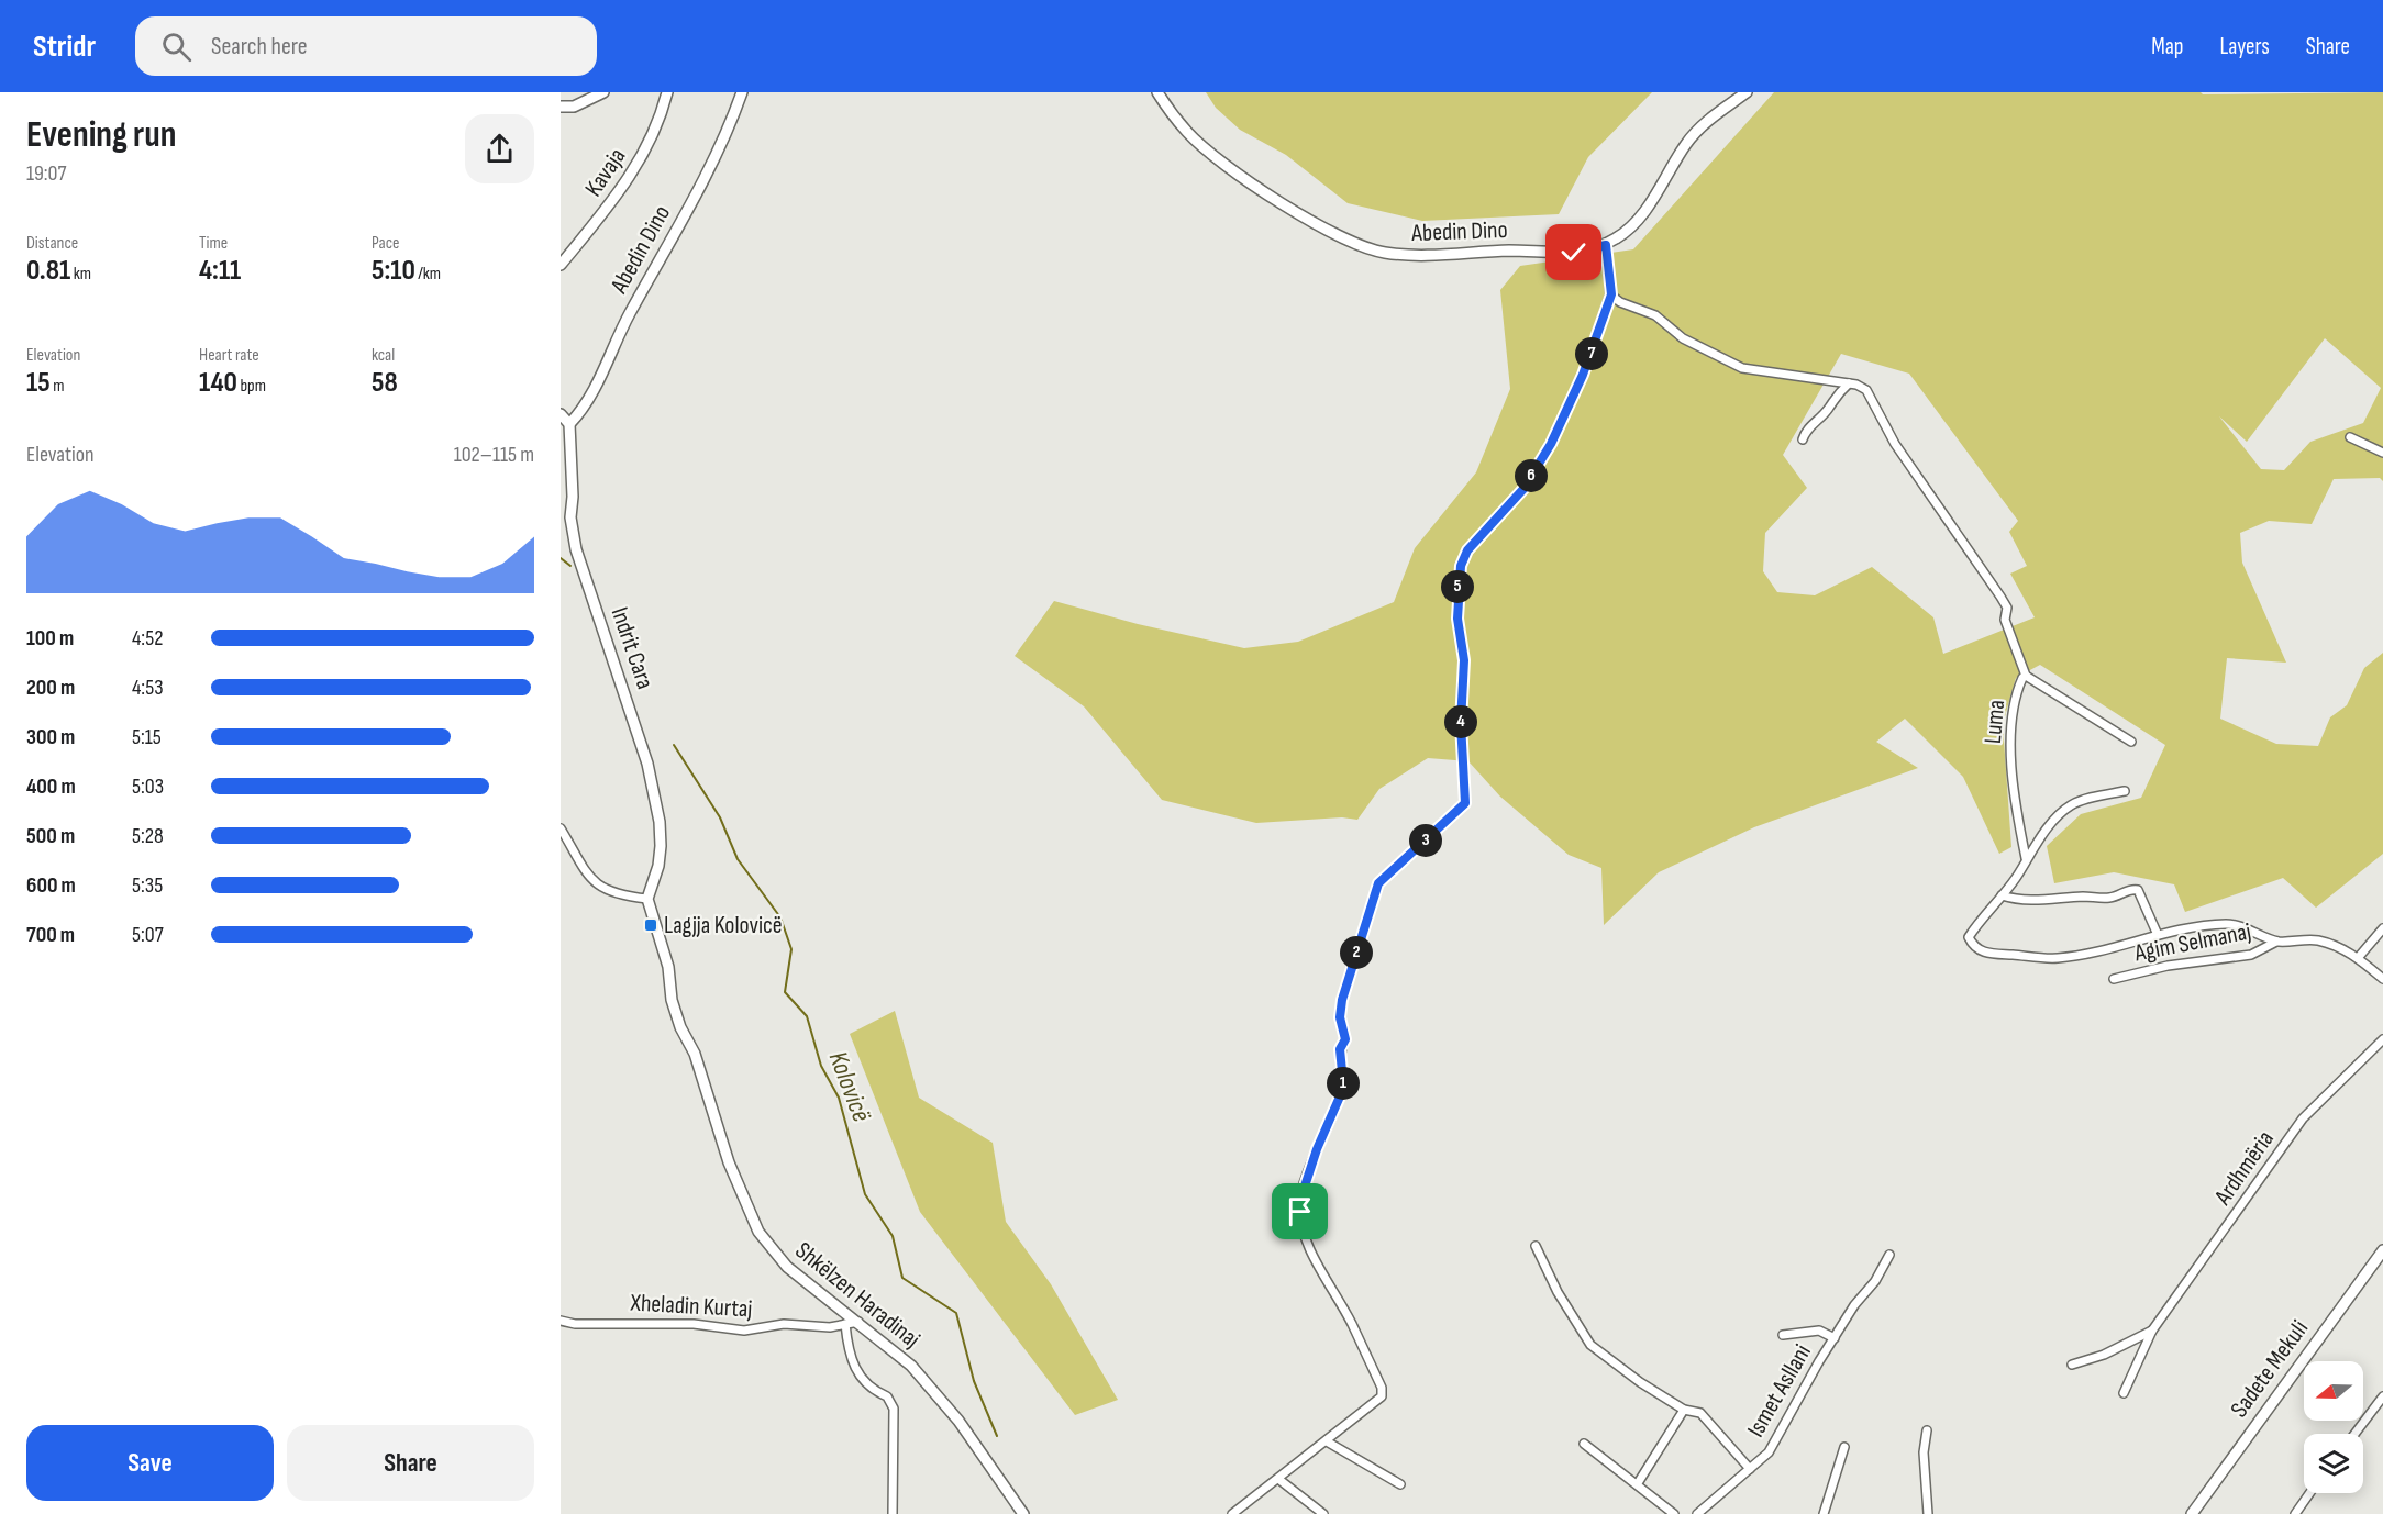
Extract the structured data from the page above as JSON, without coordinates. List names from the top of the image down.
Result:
{
  "streets": {
    "street": [
      "Kavaja",
      "Abedin Dino",
      "Indrit Cara",
      "Luma",
      "Agim Selmanaj",
      "Ardhmëria",
      "Shkëlzen Haradinaj",
      "Xheladin Kurtaj",
      "Sadete Mekuli",
      "Ismet Asllani"
    ]
  },
  "crossings": [
    ["Abedin Dino", "Indrit Cara"],
    ["Indrit Cara", "Shkëlzen Haradinaj"],
    ["Shkëlzen Haradinaj", "Xheladin Kurtaj"]
  ],
  "water": ["Kolovicë"],
  "places": {
    "transit": ["Lagjja Kolovicë"]
  },
  "north": "left",
  "page": {
    "header": "Stridr",
    "search": "Search here",
    "nav": ["Map", "Layers", "Share"],
    "heading": ["Evening run", "19:07"],
    "stats": [
      ["Distance", "0.81 km"],
      ["Time", "4:11"],
      ["Pace", "5:10 /km"],
      ["Elevation", "15 m"],
      ["Heart rate", "140 bpm"],
      ["kcal", "58"]
    ],
    "pins": [
      "7",
      "6",
      "5",
      "4",
      "3",
      "2",
      "1"
    ],
    "chart": ["Elevation", "102–115 m"],
    "list": [
      {
        "name": "100 m",
        "note": "4:52"
      },
      {
        "name": "200 m",
        "note": "4:53"
      },
      {
        "name": "300 m",
        "note": "5:15"
      },
      {
        "name": "400 m",
        "note": "5:03"
      },
      {
        "name": "500 m",
        "note": "5:28"
      },
      {
        "name": "600 m",
        "note": "5:35"
      },
      {
        "name": "700 m",
        "note": "5:07"
      }
    ],
    "buttons": ["Save", "Share"]
  }
}
